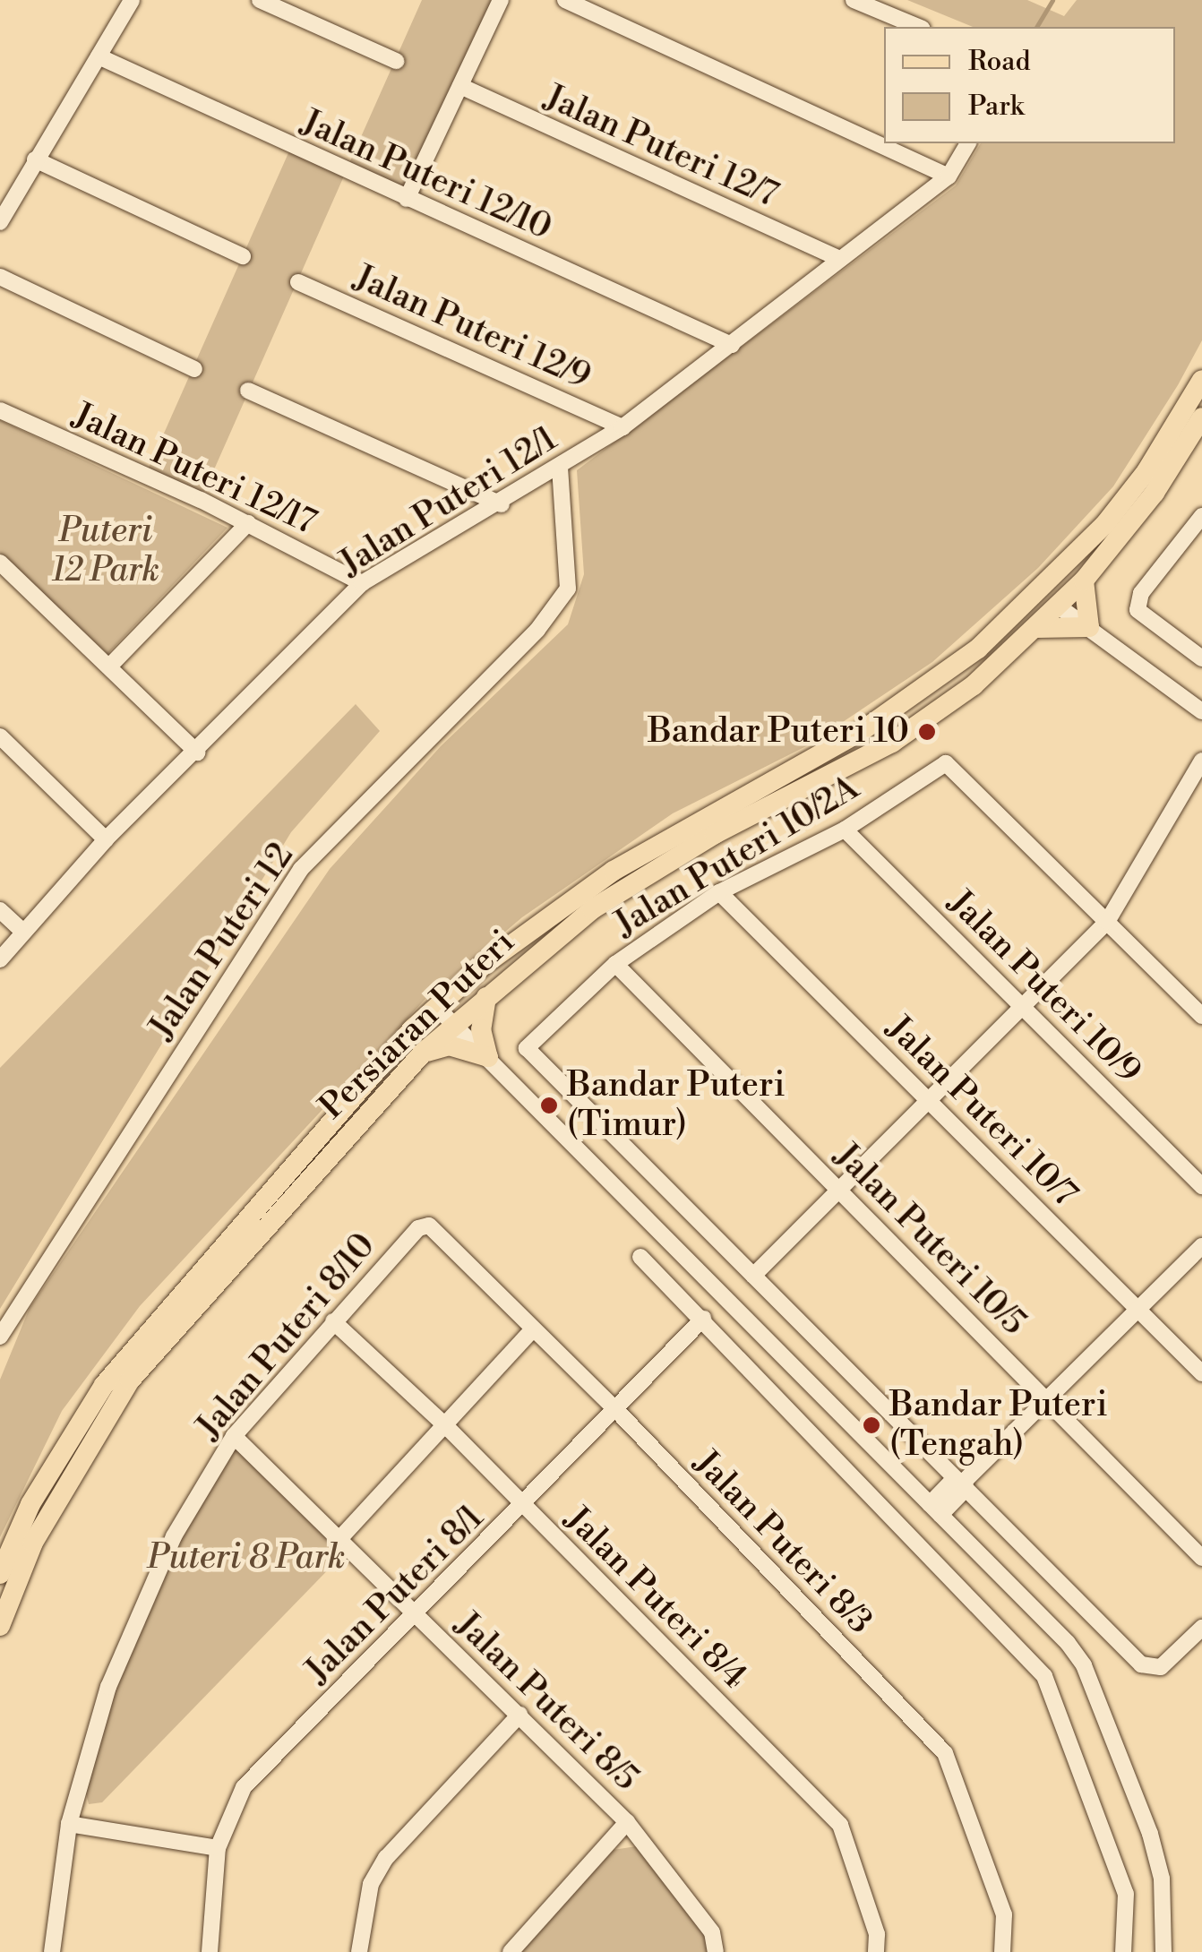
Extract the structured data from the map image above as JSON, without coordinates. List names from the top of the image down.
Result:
{
  "streets": {
    "main road": ["Persiaran Puteri"],
    "street": [
      "Jalan Puteri 12/7",
      "Jalan Puteri 12/10",
      "Jalan Puteri 12/9",
      "Jalan Puteri 12/17",
      "Jalan Puteri 12/1",
      "Jalan Puteri 10/2A",
      "Jalan Puteri 12",
      "Jalan Puteri 10/9",
      "Jalan Puteri 10/7",
      "Jalan Puteri 10/5",
      "Jalan Puteri 8/10",
      "Jalan Puteri 8/3",
      "Jalan Puteri 8/1",
      "Jalan Puteri 8/4",
      "Jalan Puteri 8/5"
    ]
  },
  "crossings": [
    ["Jalan Puteri 12/7", "Jalan Puteri 12/1"],
    ["Jalan Puteri 12/10", "Jalan Puteri 12/1"],
    ["Jalan Puteri 12/9", "Jalan Puteri 12/1"],
    ["Jalan Puteri 12/17", "Jalan Puteri 12/1"],
    ["Jalan Puteri 12/1", "Jalan Puteri 12"],
    ["Jalan Puteri 10/2A", "Jalan Puteri 10/9"],
    ["Jalan Puteri 10/2A", "Jalan Puteri 10/7"],
    ["Jalan Puteri 10/2A", "Jalan Puteri 10/5"],
    ["Jalan Puteri 8/10", "Jalan Puteri 8/3"],
    ["Jalan Puteri 8/10", "Jalan Puteri 8/4"],
    ["Jalan Puteri 8/10", "Jalan Puteri 8/5"],
    ["Jalan Puteri 8/3", "Jalan Puteri 8/1"],
    ["Jalan Puteri 8/1", "Jalan Puteri 8/4"],
    ["Jalan Puteri 8/1", "Jalan Puteri 8/5"]
  ],
  "parks": ["Puteri 12 Park", "Puteri 8 Park"],
  "places": ["Bandar Puteri 10", "Bandar Puteri (Timur)", "Bandar Puteri (Tengah)"],
  "legend": ["Road", "Park"]
}
